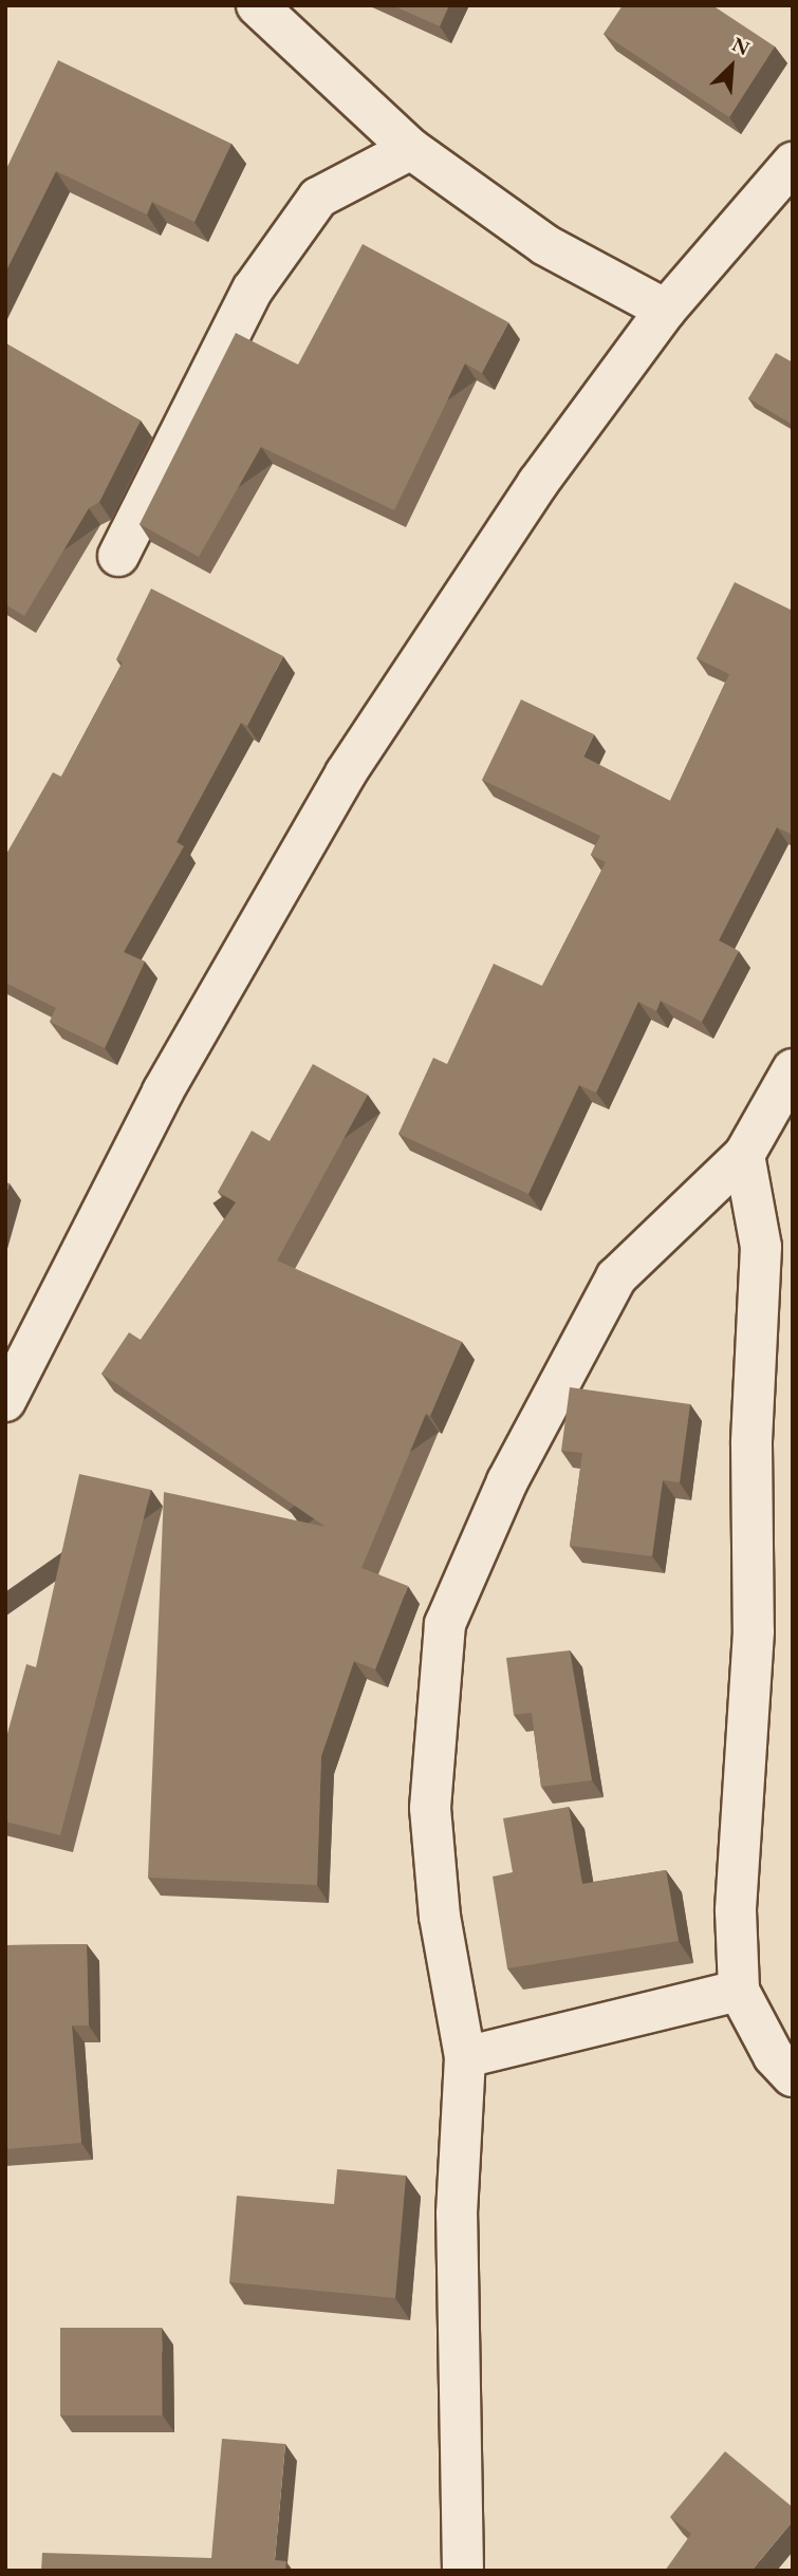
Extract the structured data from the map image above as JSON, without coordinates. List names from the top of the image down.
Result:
{
  "north": "top right"
}
